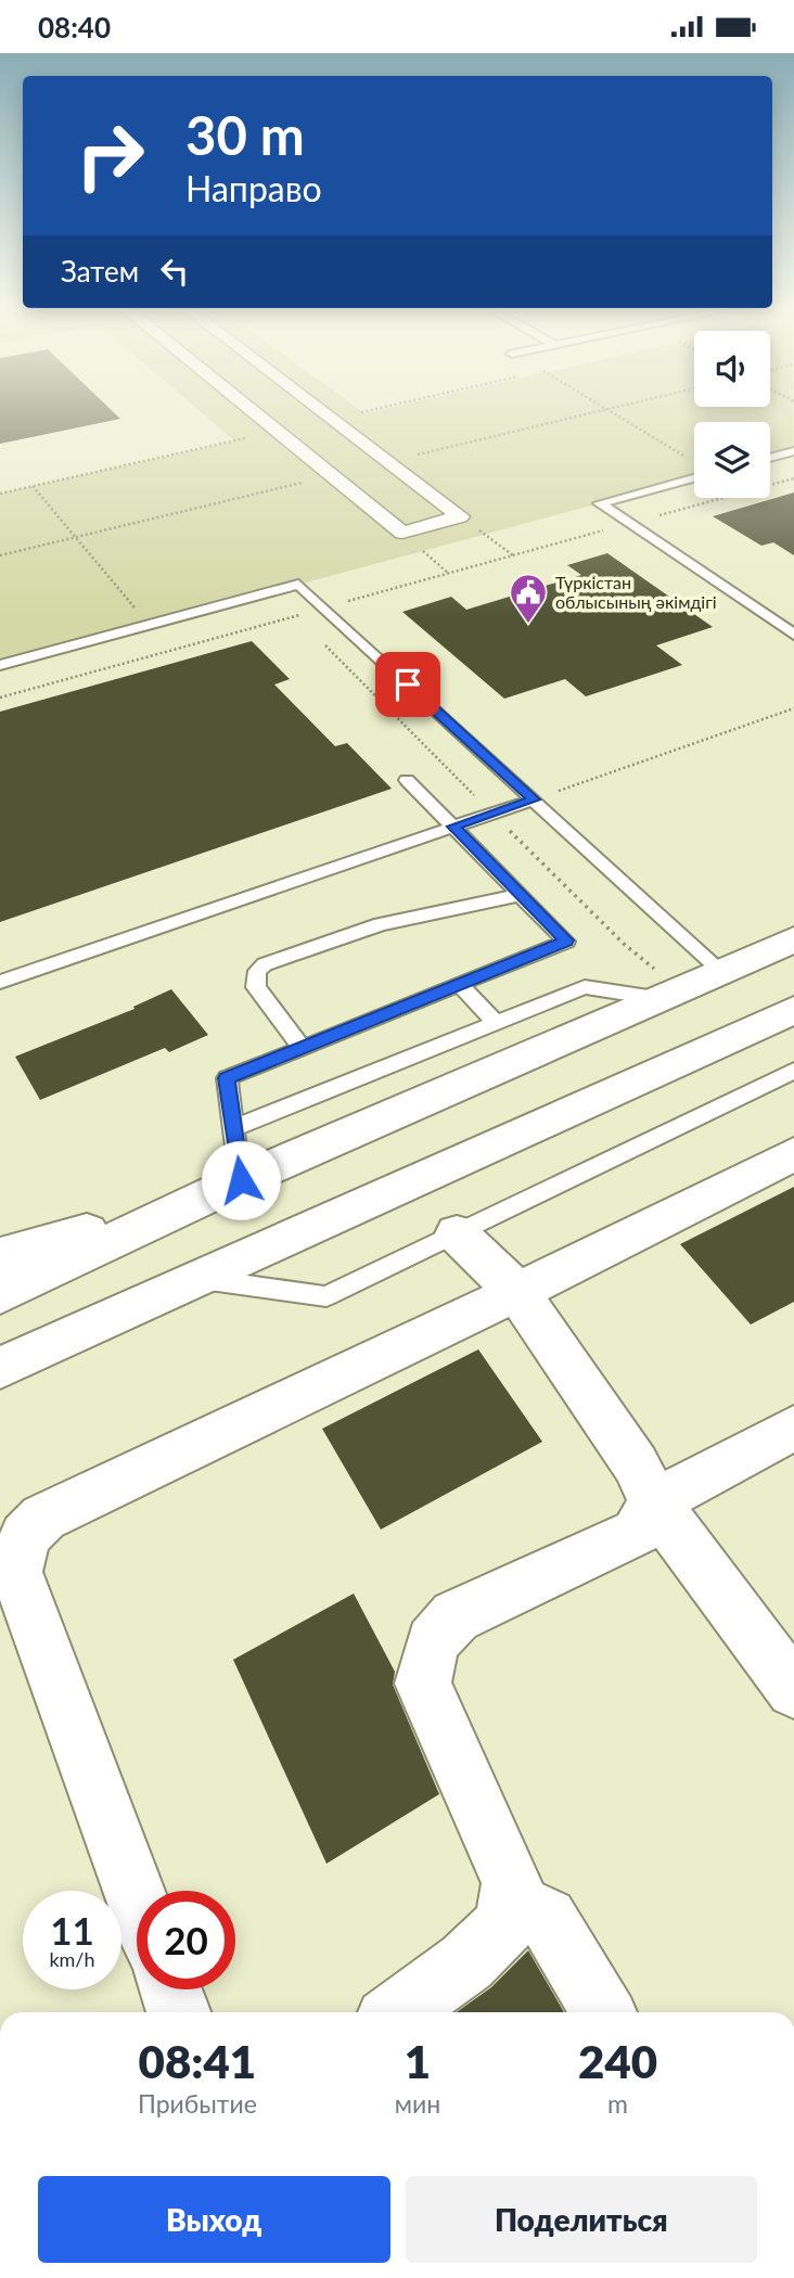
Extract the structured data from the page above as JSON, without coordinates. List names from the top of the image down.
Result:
{
  "places": {
    "public building": ["Түркістан облысының әкімдігі"]
  },
  "page": {
    "status": "08:40",
    "turn": ["30 m", "Направо"],
    "then": "Затем",
    "speed": "11 km/h",
    "limit": "20",
    "eta": [
      "08:41",
      "Прибытие",
      "1",
      "мин",
      "240",
      "m"
    ],
    "buttons": ["Выход", "Поделиться"]
  }
}
